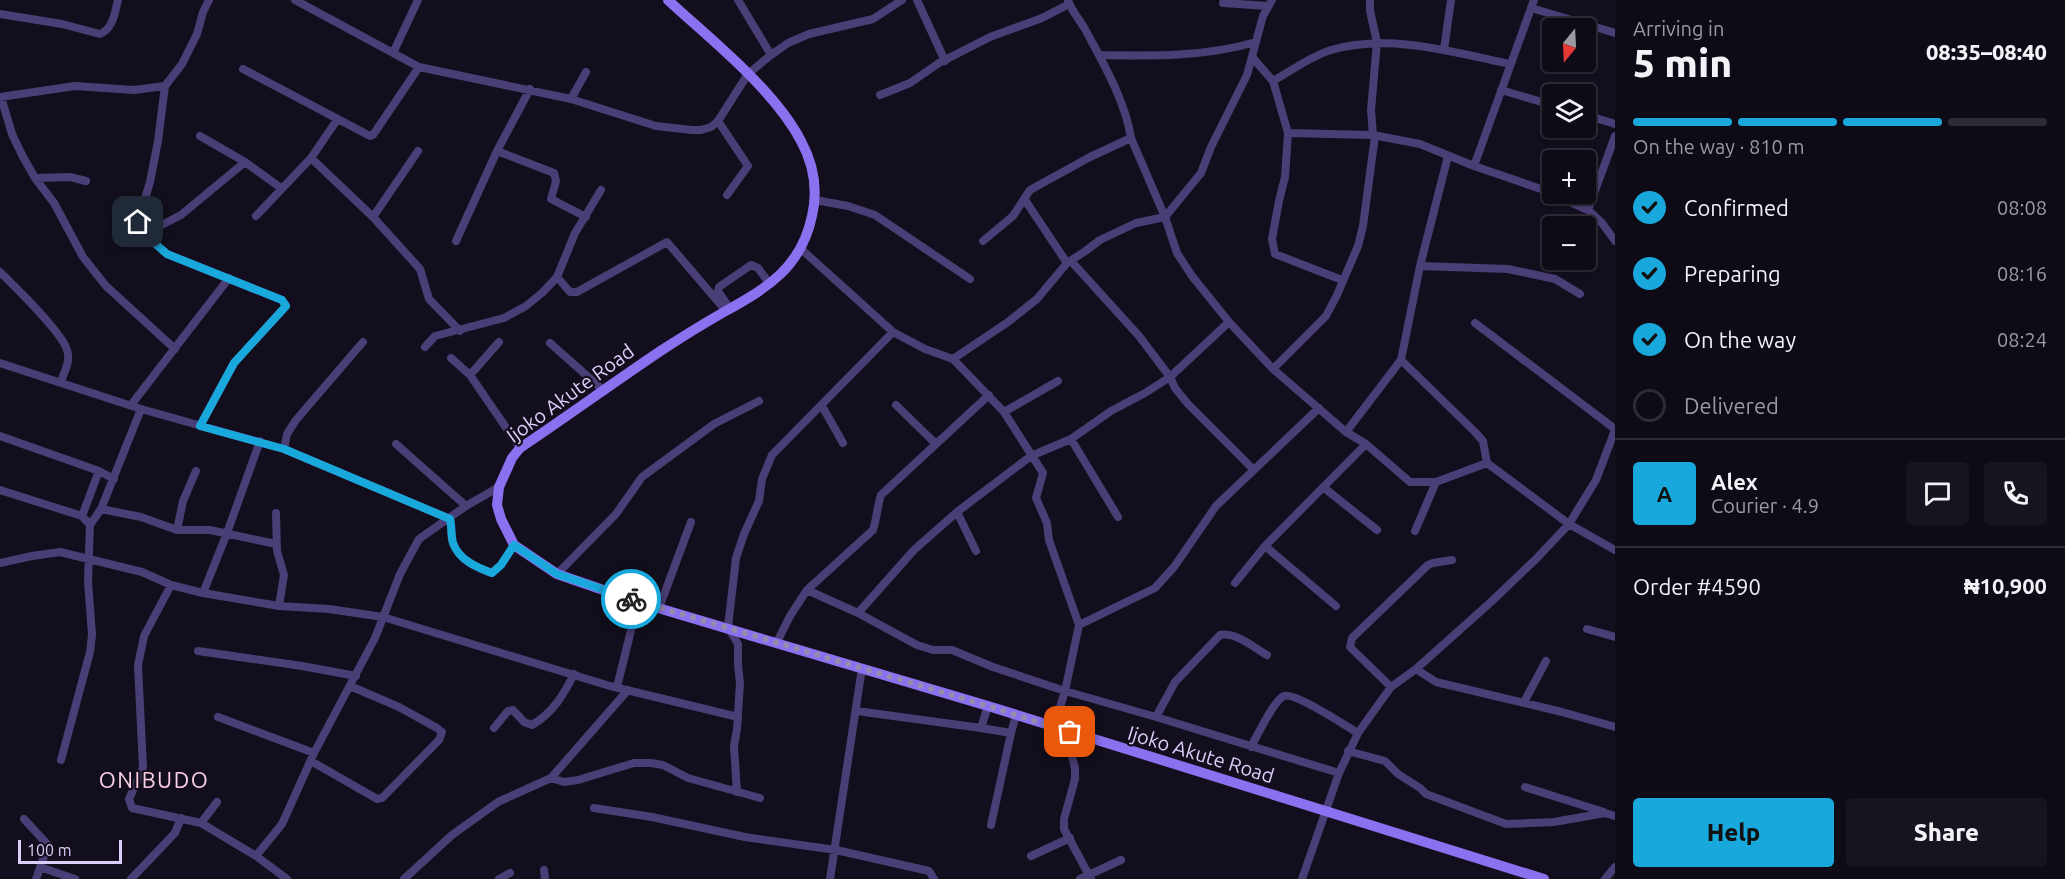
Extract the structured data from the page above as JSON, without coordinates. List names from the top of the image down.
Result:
{
  "streets": {
    "main road": ["Ijoko Akute Road"]
  },
  "districts": ["ONIBUDO"],
  "scale_bar": "100 m",
  "north": "bottom",
  "page": {
    "heading": ["5 min", "Arriving in", "08:35–08:40"],
    "panel": [
      "Alex",
      "Courier · 4.9",
      "Order #4590",
      "₦10,900"
    ],
    "map_buttons": ["+", "−"],
    "bar": "On the way · 810 m",
    "list": [
      ["Confirmed", "08:08"],
      ["Preparing", "08:16"],
      ["On the way", "08:24"],
      "Delivered"
    ],
    "round": "A",
    "buttons": ["Help", "Share"],
    "scale": "100 m"
  }
}
